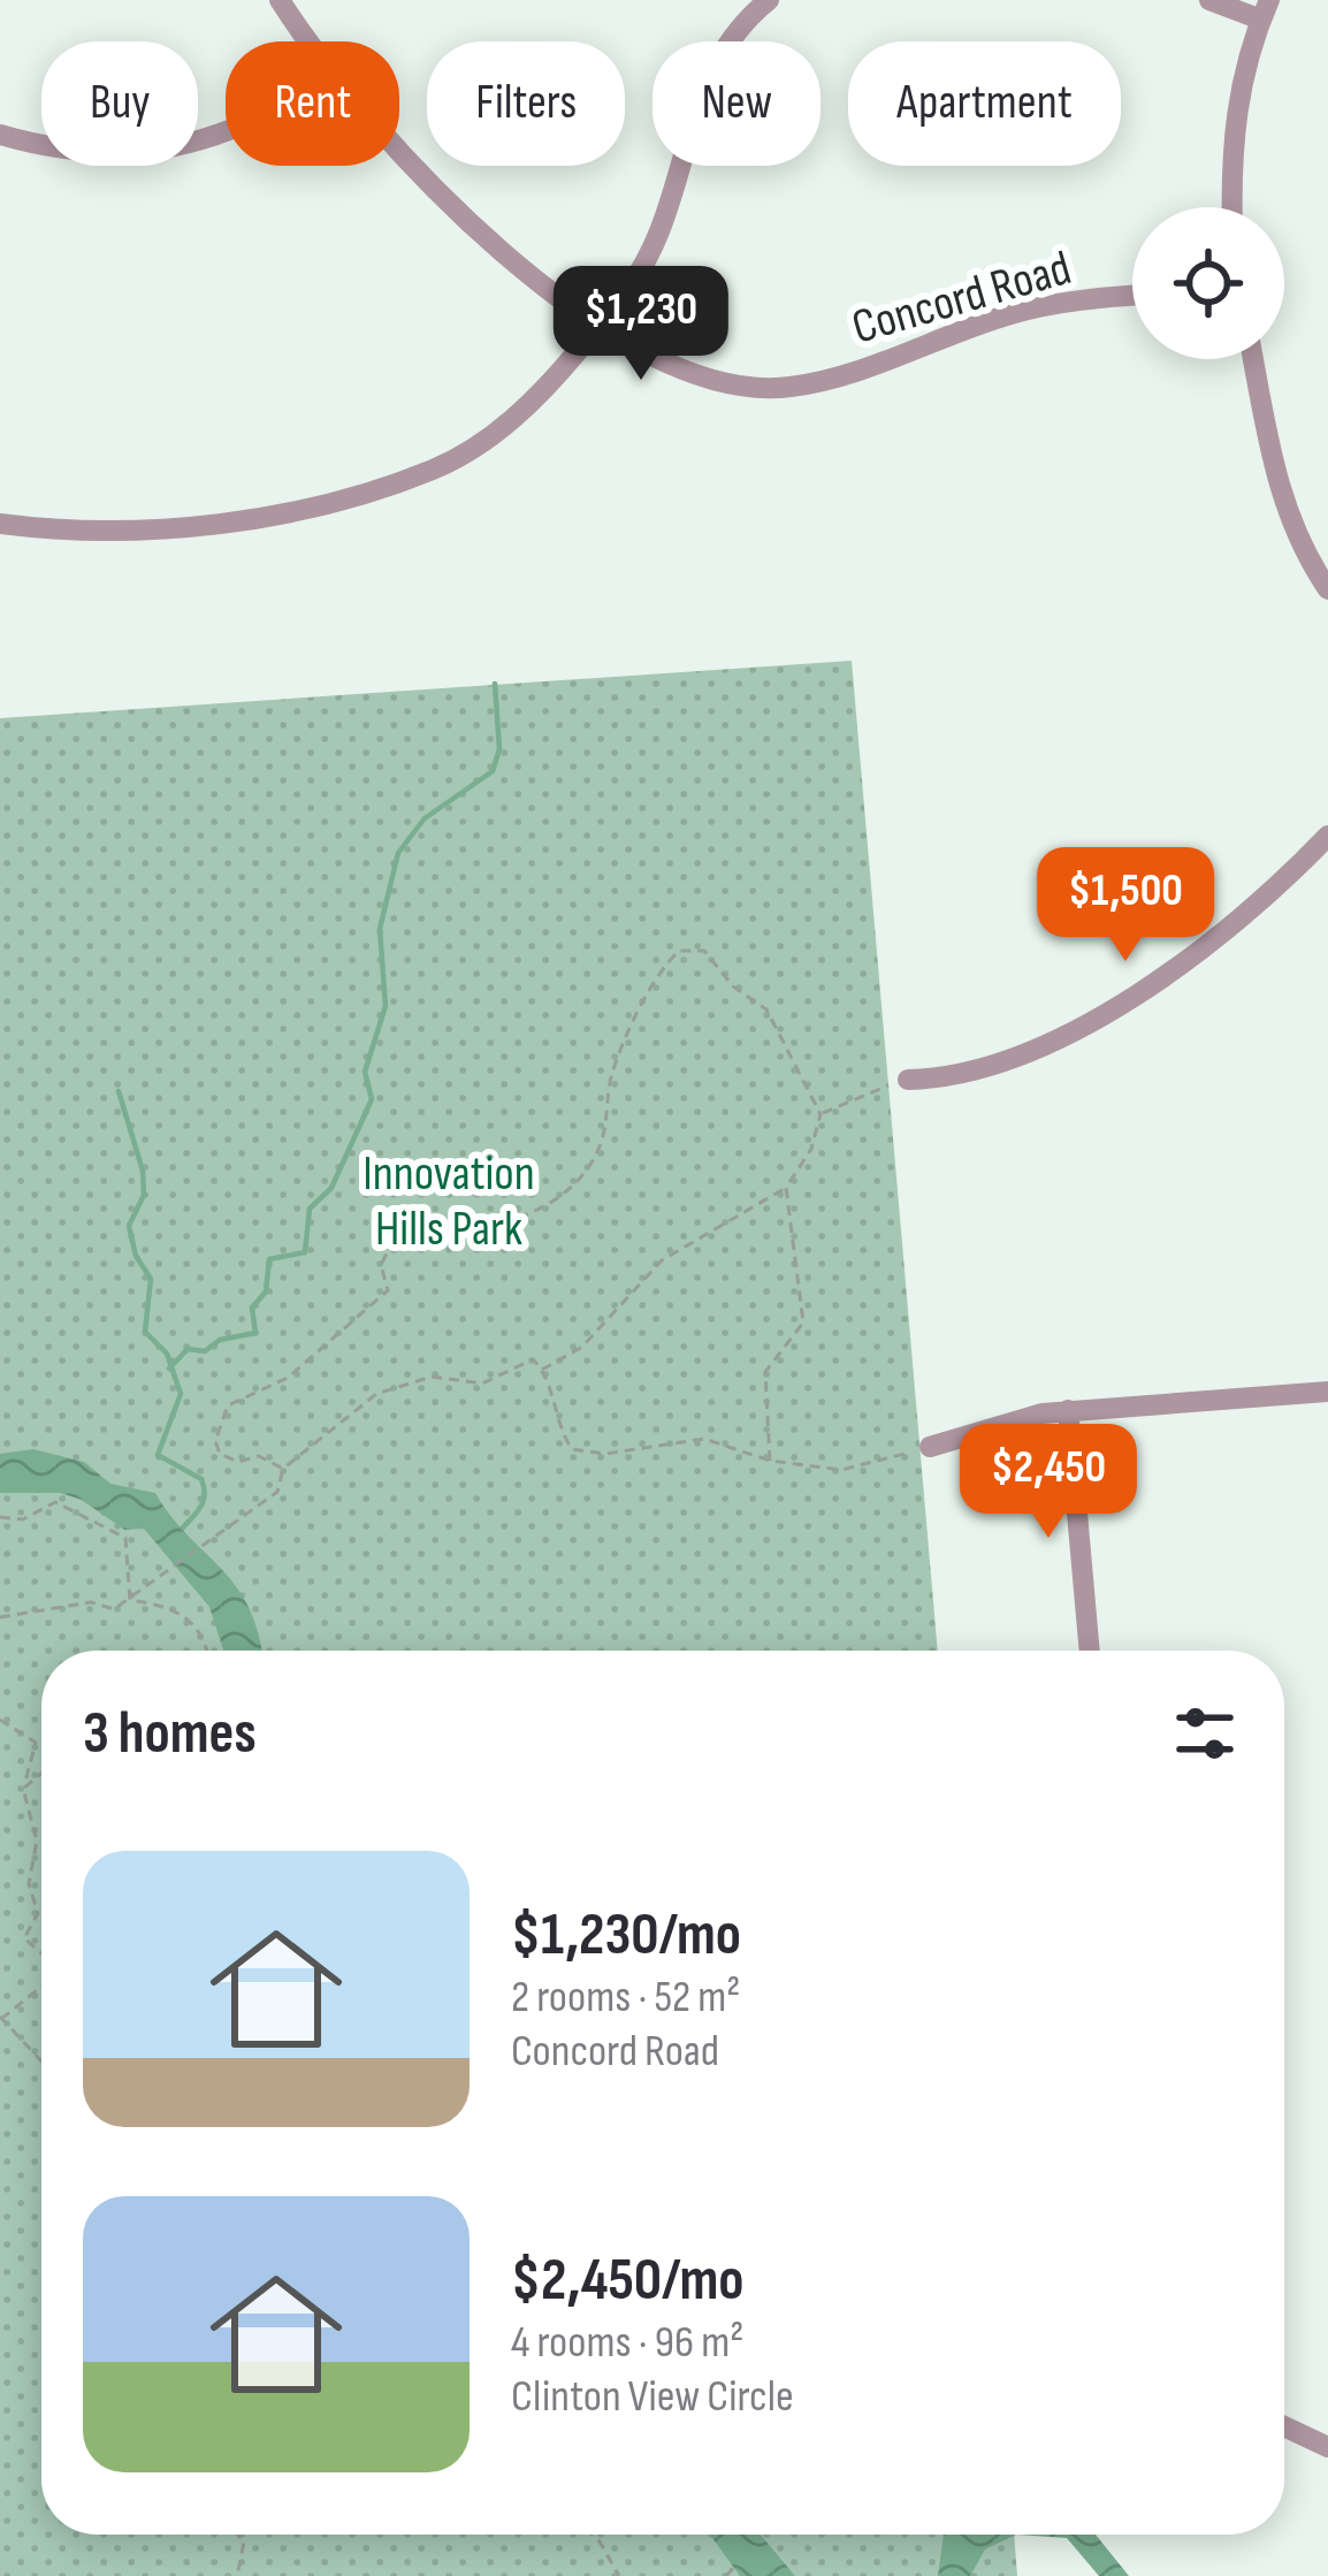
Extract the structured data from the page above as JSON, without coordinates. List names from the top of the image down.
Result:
{
  "streets": {
    "street": ["Concord Road"]
  },
  "parks": ["Innovation Hills Park"],
  "page": {
    "chip": [
      "Buy",
      "Rent",
      "Filters",
      "New",
      "Apartment"
    ],
    "price": ["$1,230", "$1,500", "$2,450"],
    "heading": "3 homes",
    "list": [
      {
        "name": "$1,230/mo",
        "note": "2 rooms · 52 m² · Concord Road"
      },
      {
        "name": "$2,450/mo",
        "note": "4 rooms · 96 m² · Clinton View Circle"
      }
    ]
  }
}
